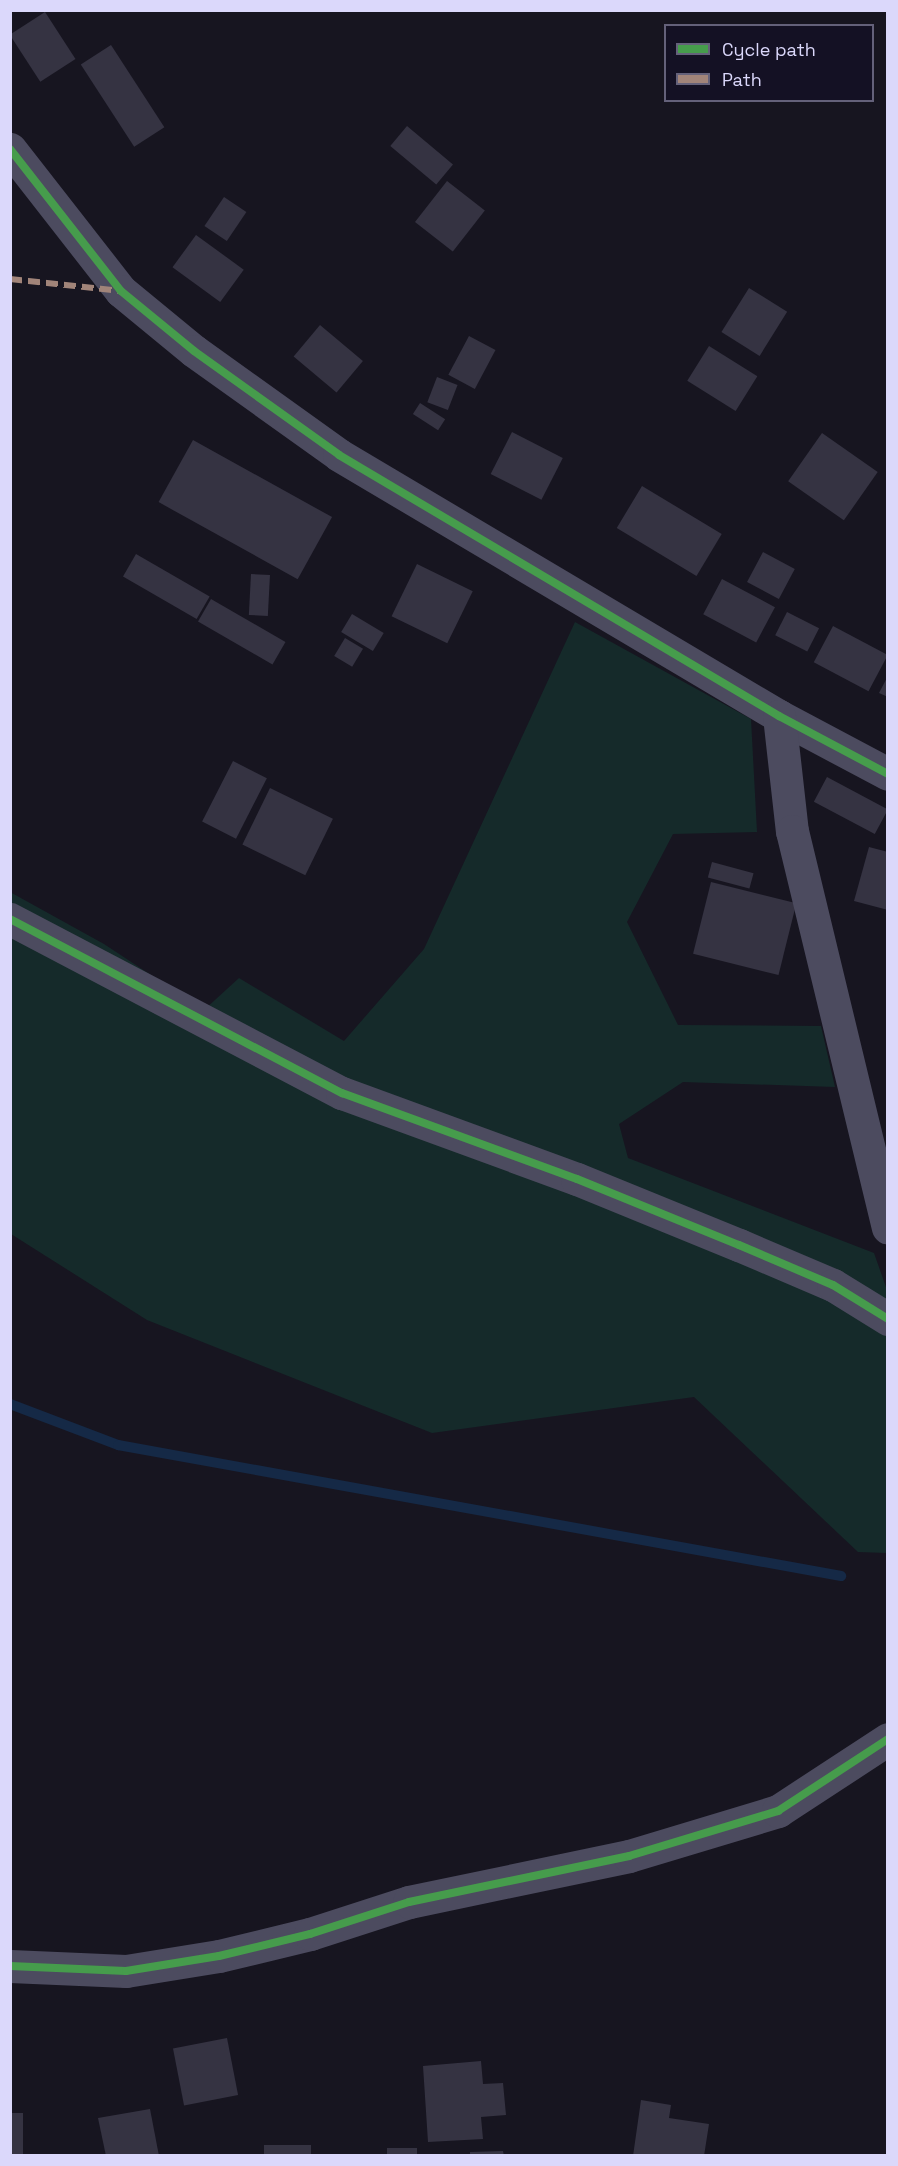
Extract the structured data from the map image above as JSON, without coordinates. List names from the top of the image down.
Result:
{
  "legend": ["Cycle path", "Path"]
}
